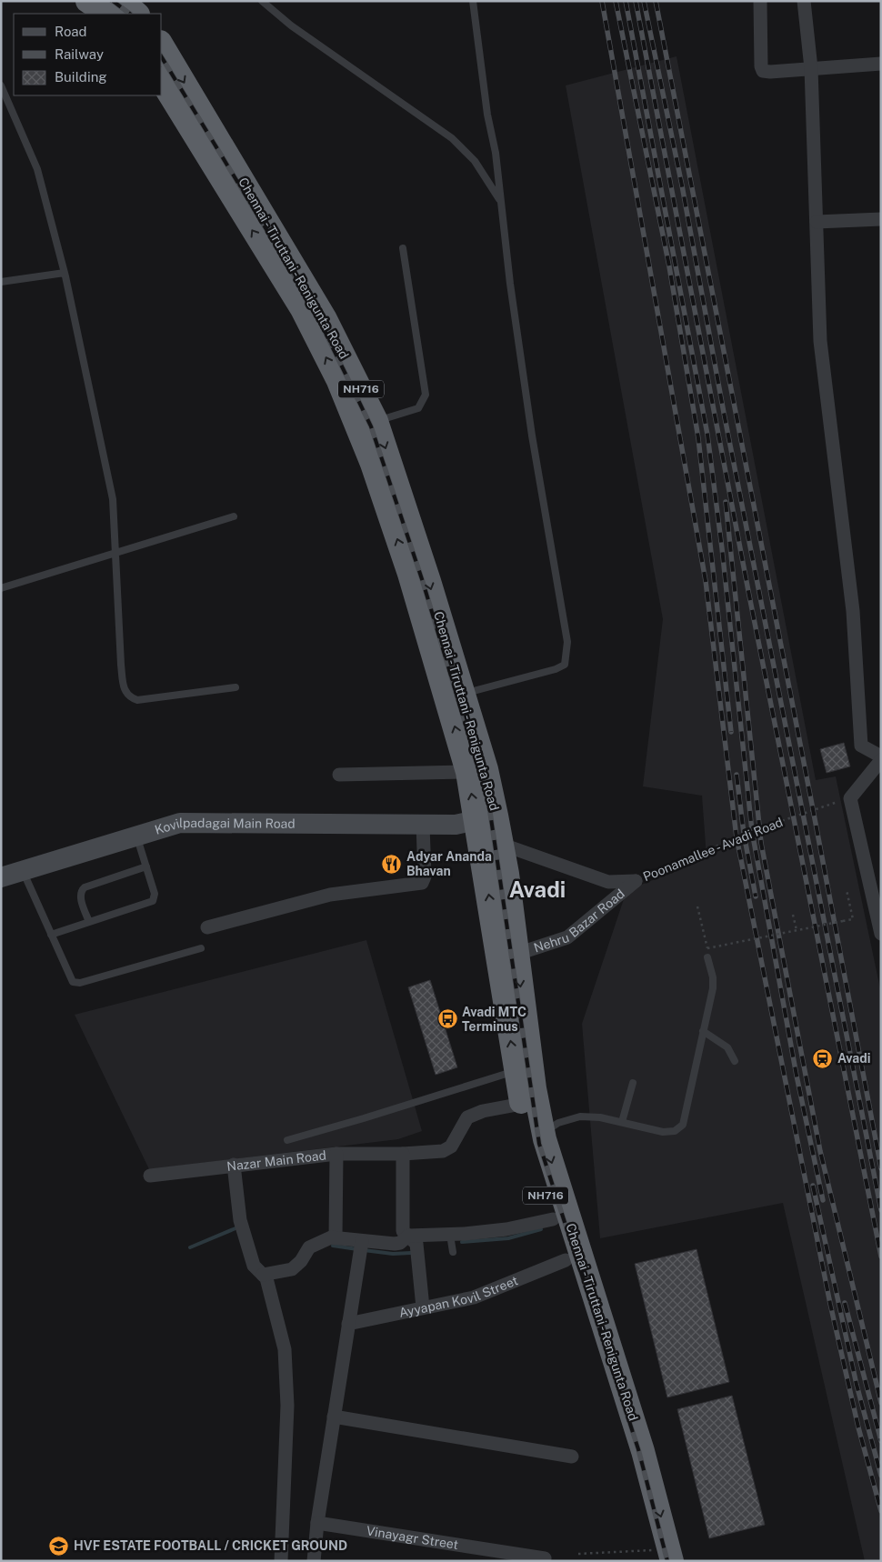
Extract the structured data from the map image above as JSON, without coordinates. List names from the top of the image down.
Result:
{
  "streets": {
    "highway": ["Chennai - Tiruttani - Renigunta Road", "NH716"],
    "main road": ["Kovilpadagai Main Road"],
    "street": [
      "Poonamallee - Avadi Road",
      "Nehru Bazar Road",
      "Nazar Main Road",
      "Ayyapan Kovil Street",
      "Vinayagr Street"
    ]
  },
  "crossings": [
    ["Chennai - Tiruttani - Renigunta Road", "Kovilpadagai Main Road"],
    ["Chennai - Tiruttani - Renigunta Road", "Poonamallee - Avadi Road"],
    ["Chennai - Tiruttani - Renigunta Road", "Nehru Bazar Road"],
    ["Chennai - Tiruttani - Renigunta Road", "Nazar Main Road"],
    ["Chennai - Tiruttani - Renigunta Road", "Ayyapan Kovil Street"],
    ["Poonamallee - Avadi Road", "Nehru Bazar Road"]
  ],
  "districts": ["Avadi"],
  "places": {
    "restaurant": ["Adyar Ananda Bhavan"],
    "bus stop": ["Avadi MTC Terminus"],
    "station": ["Avadi"],
    "school or university": ["HVF ESTATE FOOTBALL / CRICKET GROUND"]
  },
  "legend": ["Road", "Railway", "Building"]
}
